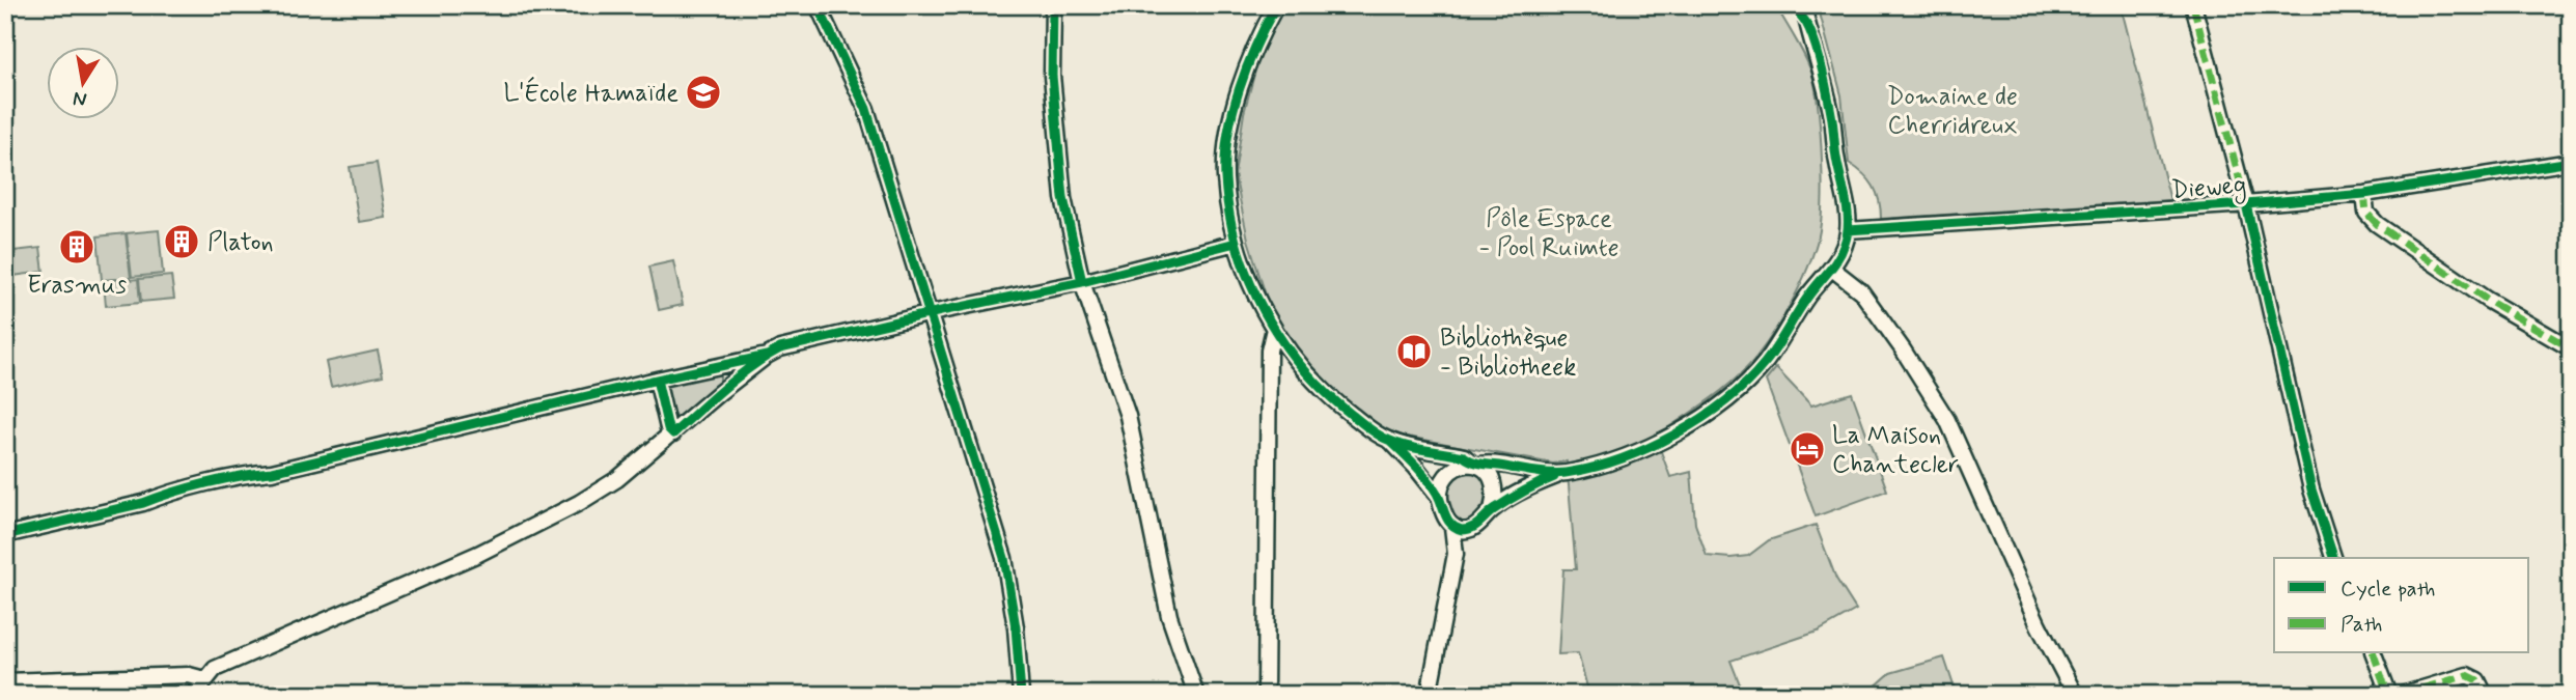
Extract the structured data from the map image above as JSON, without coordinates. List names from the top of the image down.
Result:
{
  "streets": {
    "street": ["Dieweg"]
  },
  "parks": ["Domaine de Cherridreux", "Pôle Espace - Pool Ruimte"],
  "places": {
    "school or university": ["L'École Hamaïde"],
    "building": ["Platon", "Erasmus"],
    "library": ["Bibliothèque - Bibliotheek"],
    "hotel": ["La Maison Chantecler"]
  },
  "legend": ["Cycle path", "Path"],
  "north": "bottom"
}
